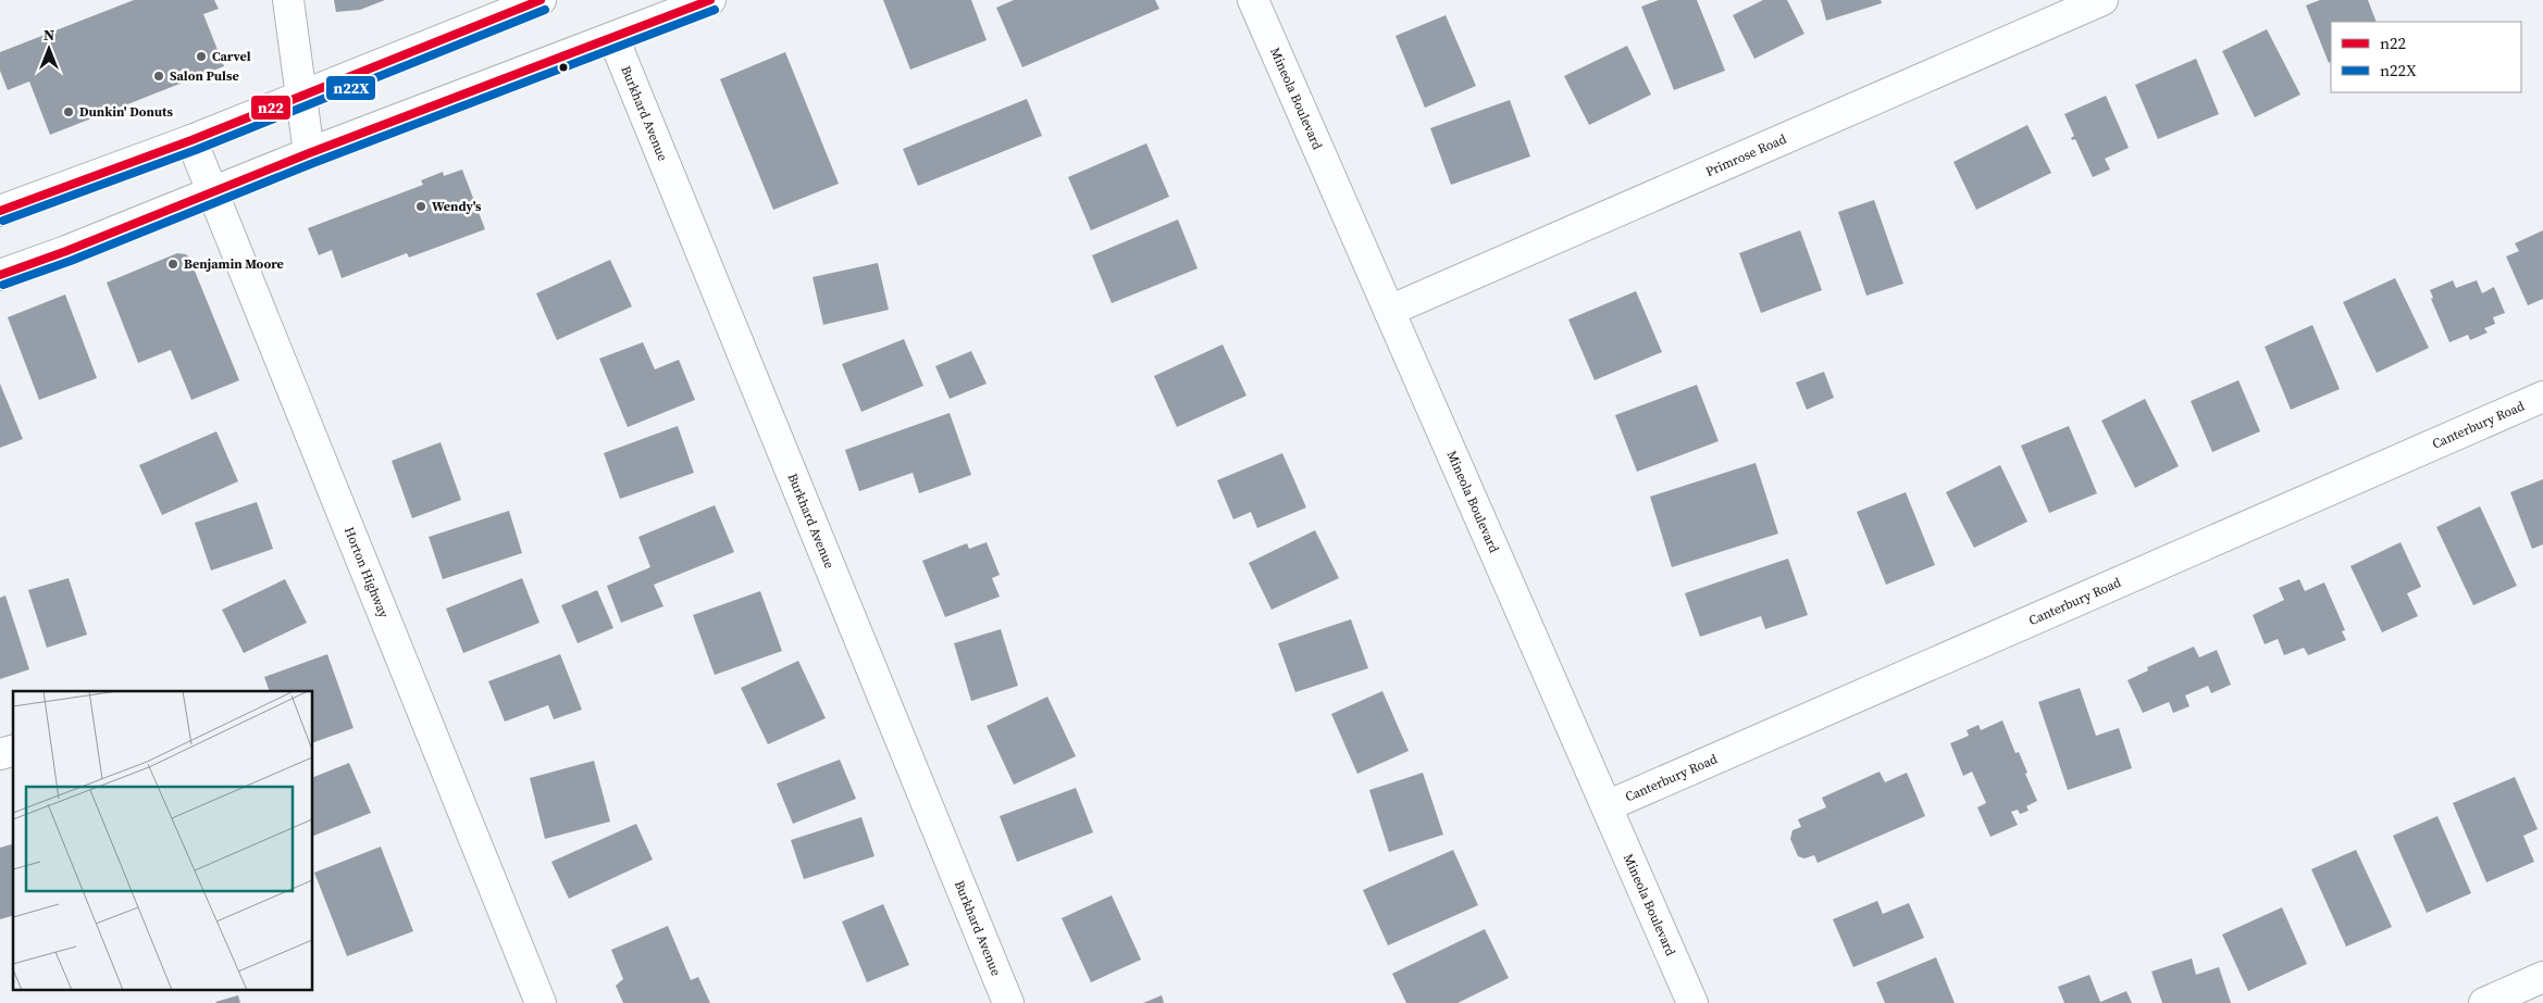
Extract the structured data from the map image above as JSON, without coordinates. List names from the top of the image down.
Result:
{
  "streets": {
    "street": [
      "Mineola Boulevard",
      "Burkhard Avenue",
      "Primrose Road",
      "Canterbury Road",
      "Horton Highway"
    ]
  },
  "crossings": [
    ["Mineola Boulevard", "Primrose Road"],
    ["Mineola Boulevard", "Canterbury Road"]
  ],
  "places": [
    "Carvel",
    "Salon Pulse",
    "Dunkin' Donuts",
    "Wendy's",
    "Benjamin Moore"
  ],
  "lines": ["transit line n22", "transit line n22X"],
  "legend": ["n22", "n22X"],
  "north": "top"
}
